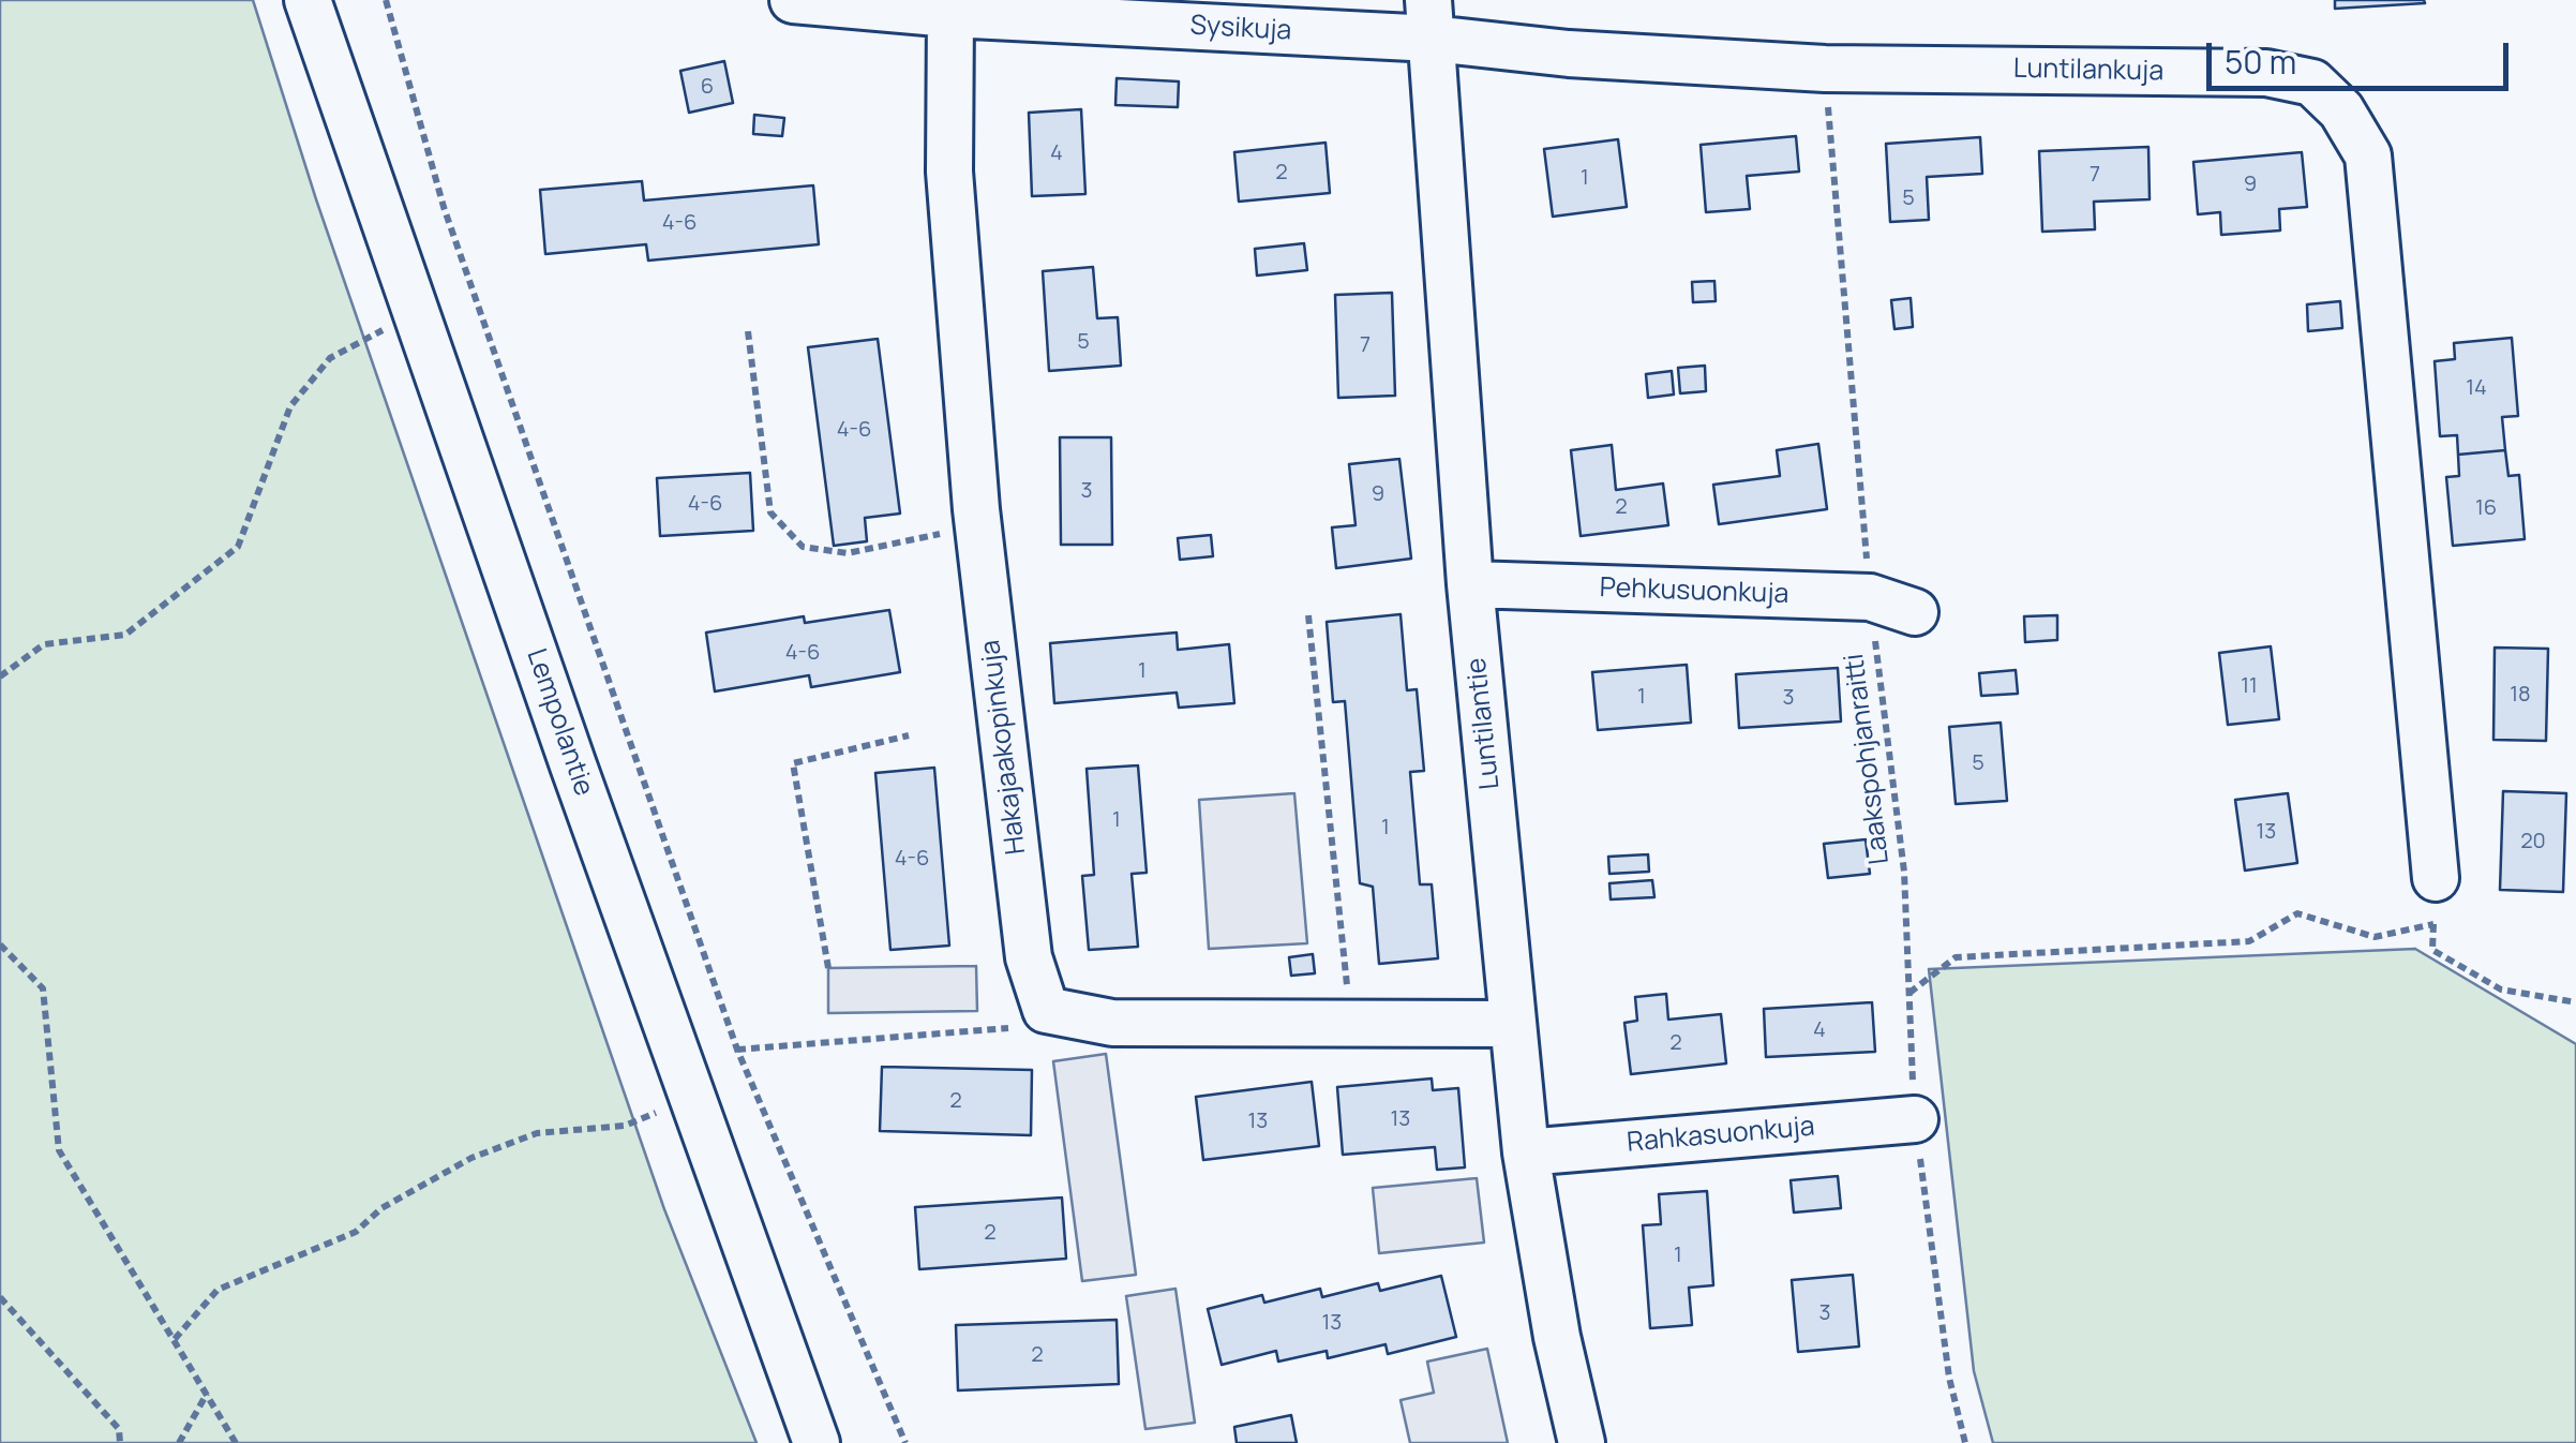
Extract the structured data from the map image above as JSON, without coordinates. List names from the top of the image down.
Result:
{
  "streets": {
    "street": [
      "Sysikuja",
      "Luntilankuja",
      "Pehkusuonkuja",
      "Lempolantie",
      "Luntilantie",
      "Hakajaakopinkuja",
      "Rahkasuonkuja"
    ],
    "path": ["Laakspohjanraitti"]
  },
  "crossings": [
    ["Sysikuja", "Luntilankuja"],
    ["Sysikuja", "Luntilantie"],
    ["Sysikuja", "Hakajaakopinkuja"],
    ["Luntilankuja", "Luntilantie"],
    ["Luntilankuja", "Laakspohjanraitti"],
    ["Pehkusuonkuja", "Luntilantie"],
    ["Pehkusuonkuja", "Laakspohjanraitti"],
    ["Luntilantie", "Rahkasuonkuja"],
    ["Laakspohjanraitti", "Rahkasuonkuja"]
  ],
  "house_numbers": [
    "6",
    "4",
    "2",
    "7",
    "1",
    "9",
    "5",
    "4-6",
    "5",
    "7",
    "14",
    "4-6",
    "3",
    "9",
    "4-6",
    "2",
    "16",
    "4-6",
    "1",
    "11",
    "18",
    "1",
    "3",
    "5",
    "1",
    "1",
    "13",
    "20",
    "4-6",
    "4",
    "2",
    "2",
    "13",
    "13",
    "2",
    "1",
    "3",
    "13",
    "2"
  ],
  "scale_bar": "50 m"
}
